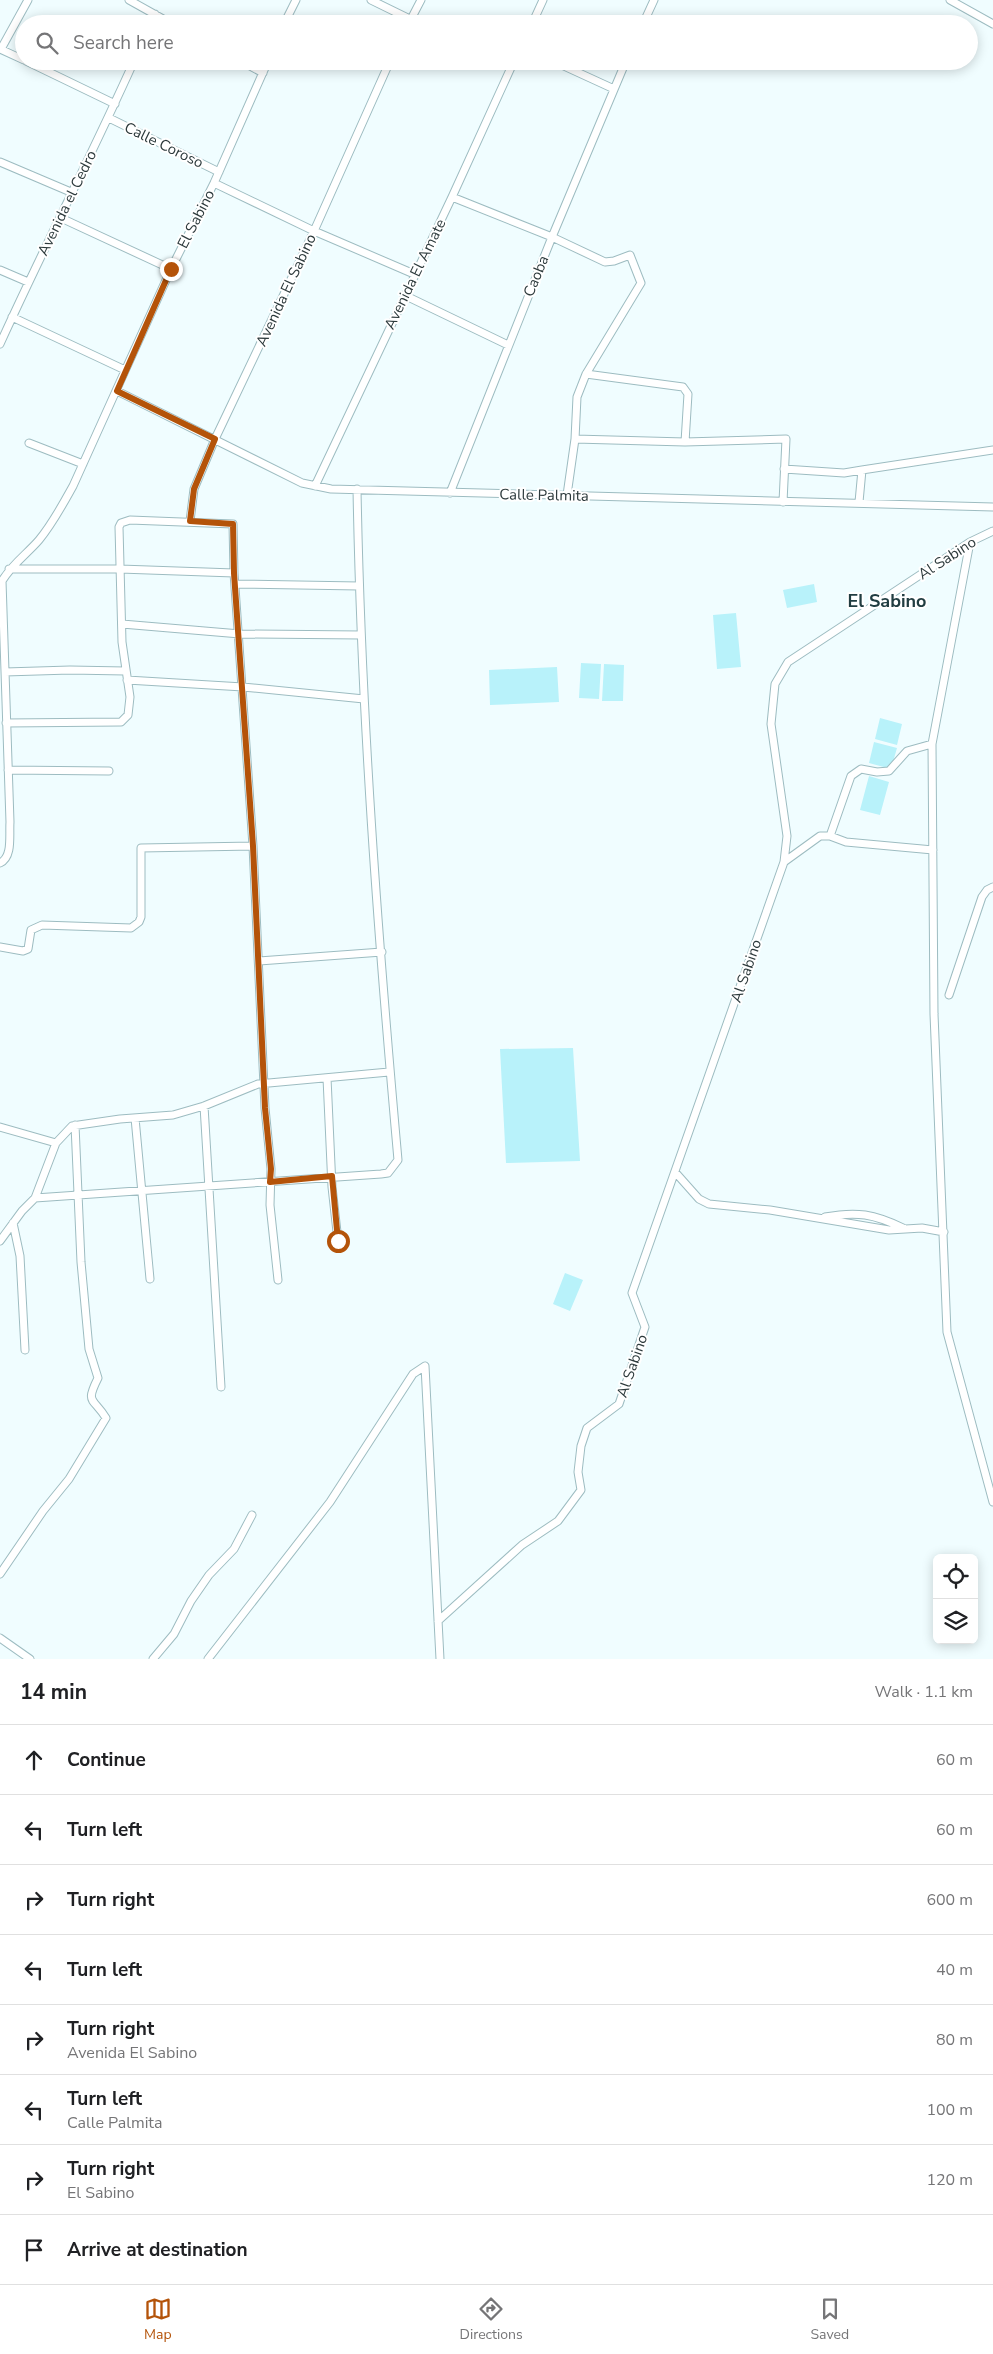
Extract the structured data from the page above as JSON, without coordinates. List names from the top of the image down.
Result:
{
  "streets": {
    "street": [
      "Calle Coroso",
      "Avenida el Cedro",
      "El Sabino",
      "Avenida El Amate",
      "Caoba",
      "Avenida El Sabino",
      "Calle Palmita",
      "Al Sabino"
    ]
  },
  "crossings": [
    ["Calle Coroso", "Avenida el Cedro"],
    ["Calle Coroso", "El Sabino"],
    ["Calle Coroso", "Avenida El Amate"],
    ["Calle Coroso", "Avenida El Sabino"],
    ["El Sabino", "Calle Palmita"],
    ["Avenida El Amate", "Calle Palmita"],
    ["Caoba", "Calle Palmita"],
    ["Avenida El Sabino", "Calle Palmita"]
  ],
  "districts": ["El Sabino"],
  "page": {
    "search": "Search here",
    "heading": ["14 min", "Walk · 1.1 km"],
    "list": [
      ["Continue", "60 m"],
      ["Turn left", "60 m"],
      ["Turn right", "600 m"],
      ["Turn left", "40 m"],
      ["Turn right", "Avenida El Sabino", "80 m"],
      ["Turn left", "Calle Palmita", "100 m"],
      ["Turn right", "El Sabino", "120 m"],
      "Arrive at destination"
    ],
    "nav": ["Map", "Directions", "Saved"]
  }
}
